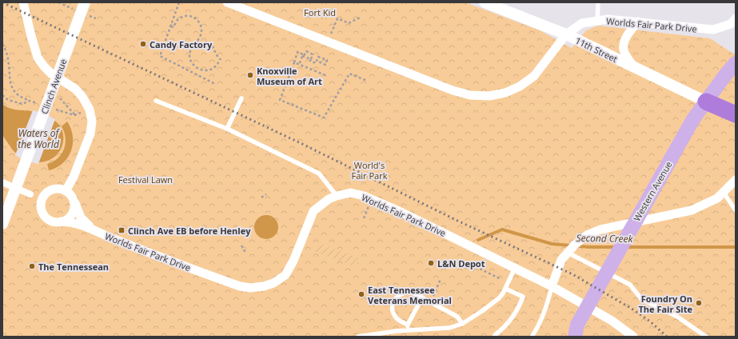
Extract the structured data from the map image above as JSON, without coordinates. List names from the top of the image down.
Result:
{
  "streets": {
    "main road": ["Western Avenue"],
    "street": ["Worlds Fair Park Drive", "11th Street", "Clinch Avenue"]
  },
  "crossings": [
    ["Worlds Fair Park Drive", "11th Street"],
    ["11th Street", "Western Avenue"]
  ],
  "water": ["Waters of the World", "Second Creek"],
  "parks": ["Fort Kid", "World's Fair Park", "Festival Lawn"],
  "places": {
    "other": [
      "Candy Factory",
      "Knoxville Museum of Art",
      "L&N Depot",
      "The Tennessean",
      "East Tennessee Veterans Memorial",
      "Foundry On The Fair Site"
    ],
    "transit": ["Clinch Ave EB before Henley"]
  }
}
